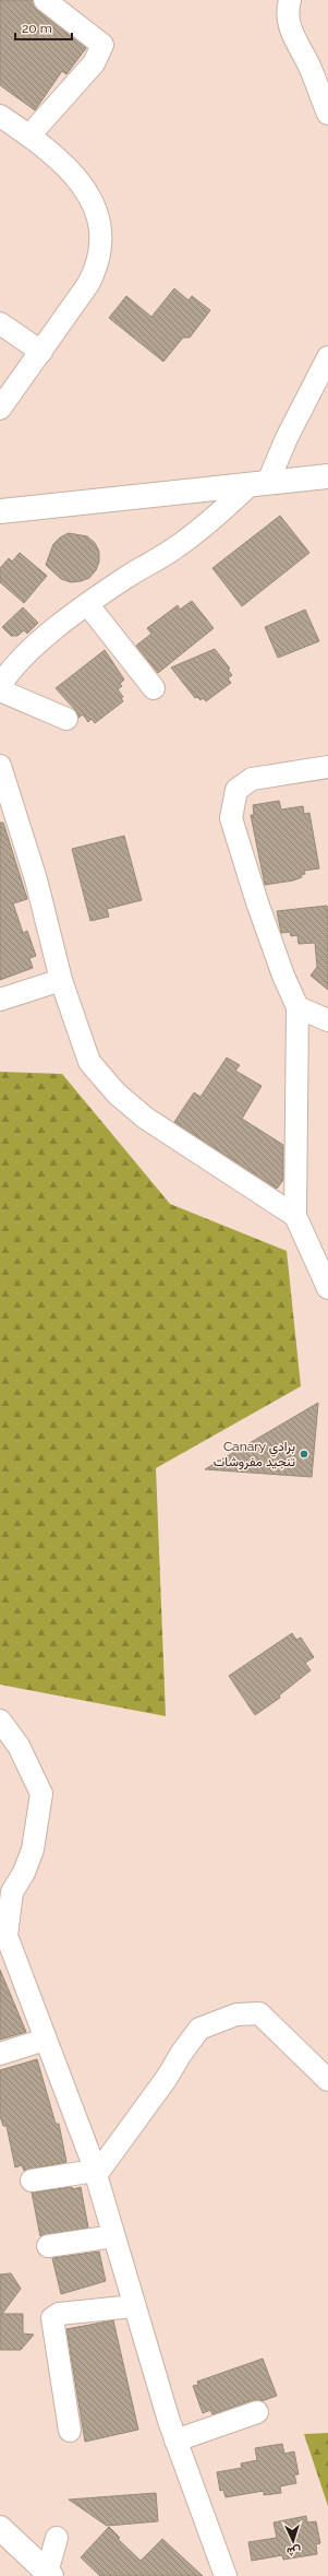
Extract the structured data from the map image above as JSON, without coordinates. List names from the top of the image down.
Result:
{
  "places": ["Canary برادي تنجيد مفروشات"],
  "scale_bar": "20 m",
  "north": "bottom"
}
